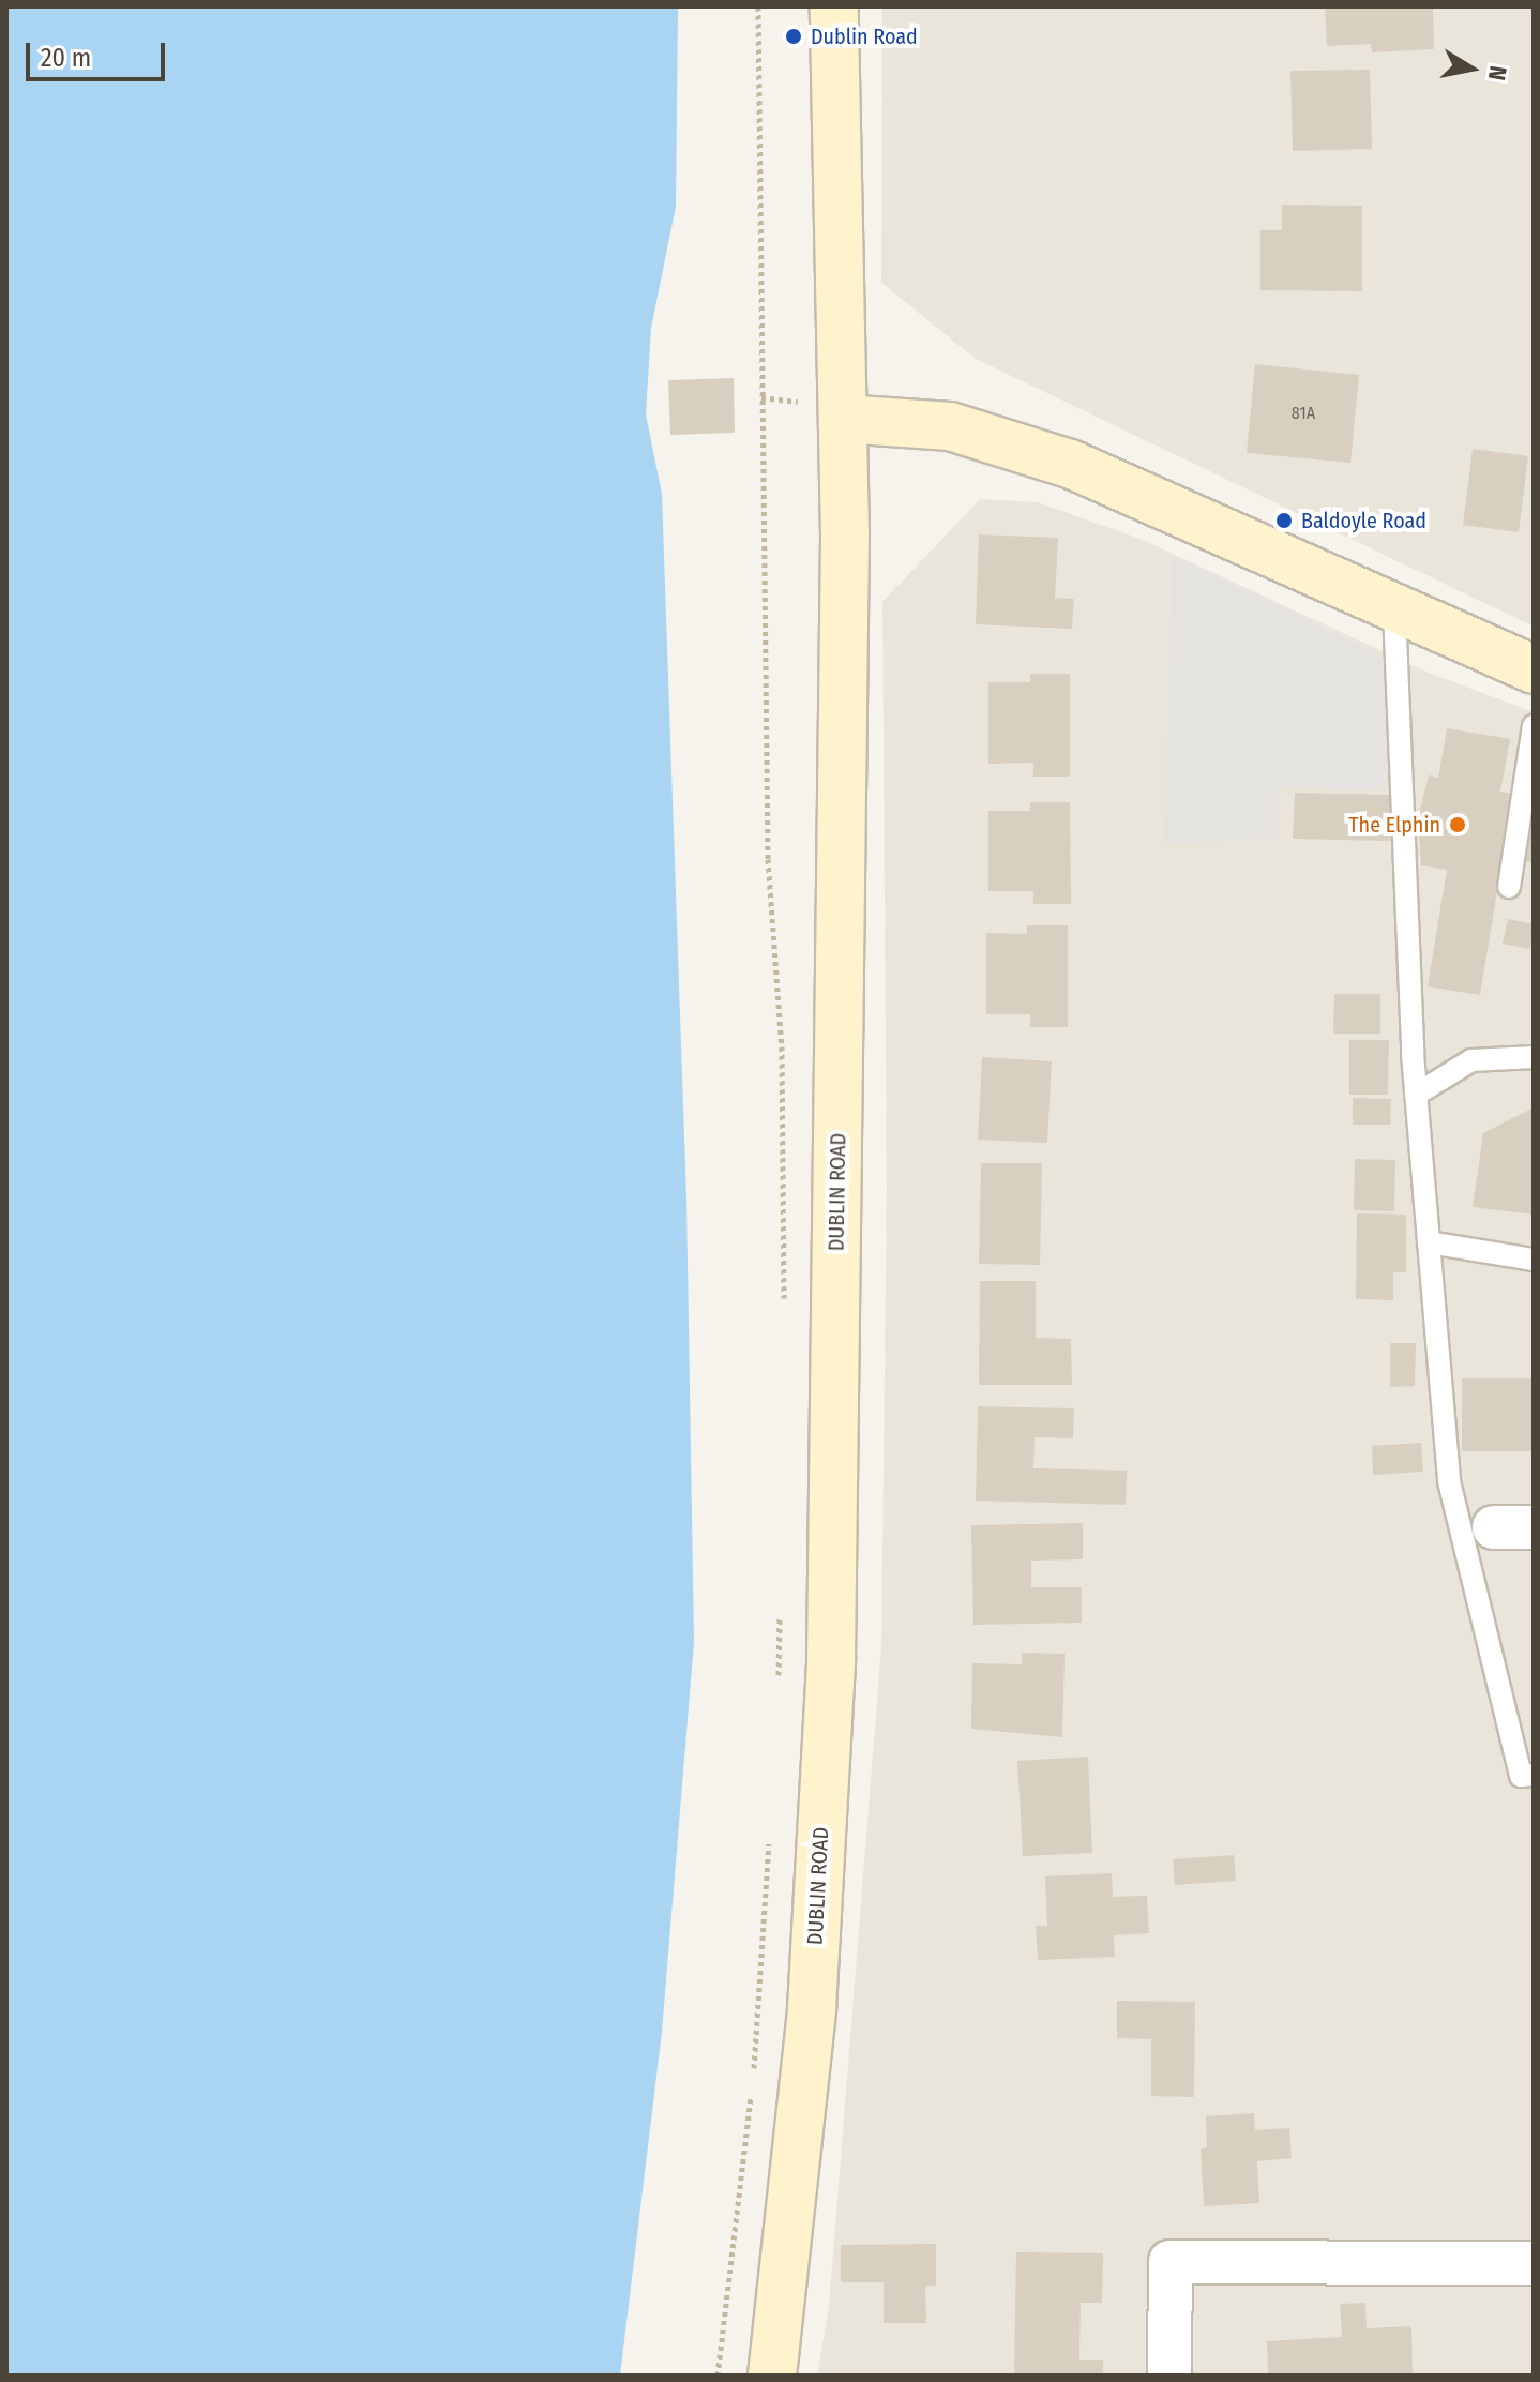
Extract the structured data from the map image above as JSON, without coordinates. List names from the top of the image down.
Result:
{
  "streets": {
    "main road": ["DUBLIN ROAD"]
  },
  "places": ["Dublin Road", "Baldoyle Road", "The Elphin"],
  "house_numbers": ["81A"],
  "scale_bar": "20 m",
  "north": "right"
}
